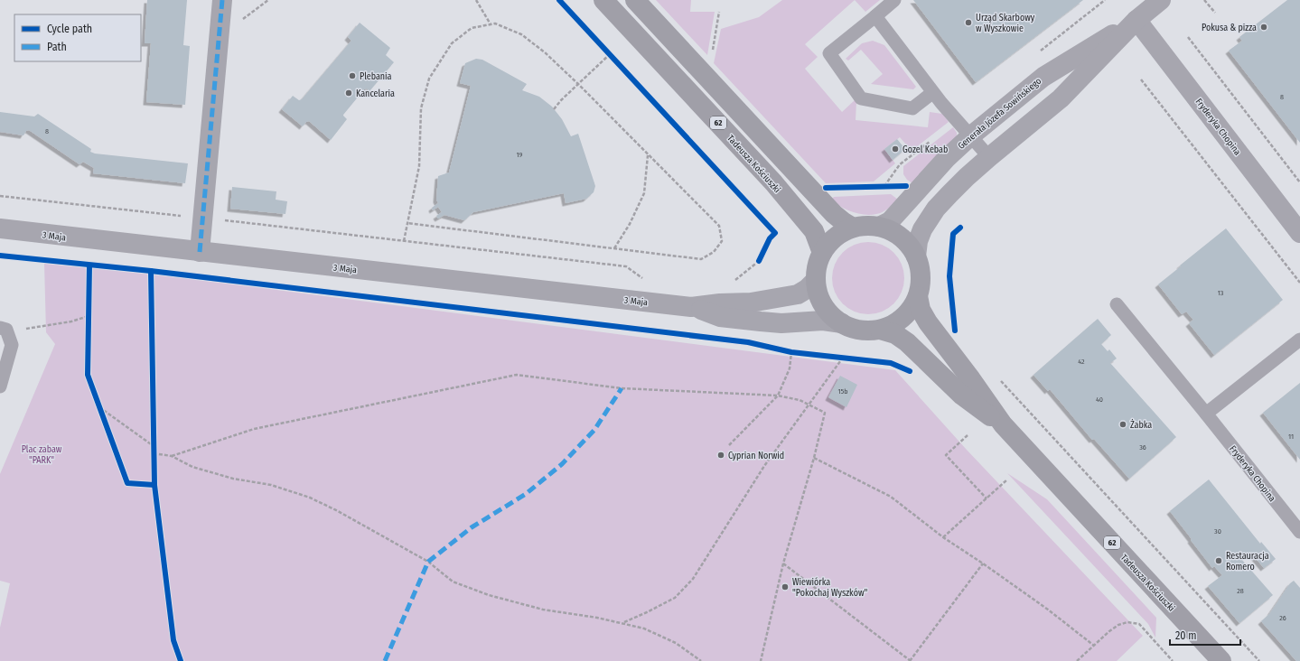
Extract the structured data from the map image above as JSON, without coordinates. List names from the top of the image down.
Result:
{
  "streets": {
    "main road": ["62", "Tadeusza Kościuszki"],
    "street": ["Generała Józefa Sowińskiego", "Fryderyka Chopina", "3 Maja"]
  },
  "crossings": [
    ["Generała Józefa Sowińskiego", "62"],
    ["Generała Józefa Sowińskiego", "Fryderyka Chopina"],
    ["Generała Józefa Sowińskiego", "Tadeusza Kościuszki"],
    ["Generała Józefa Sowińskiego", "3 Maja"],
    ["62", "Tadeusza Kościuszki"],
    ["62", "3 Maja"],
    ["Tadeusza Kościuszki", "3 Maja"]
  ],
  "parks": ["Plac zabaw \"PARK\""],
  "places": [
    "Urząd Skarbowy w Wyszkowie",
    "Pokusa & pizza",
    "Plebania",
    "Kancelaria",
    "Gozel Kebab",
    "Żabka",
    "Cyprian Norwid",
    "Restauracja Romero",
    "Wiewiórka \"Pokochaj Wyszków\""
  ],
  "house_numbers": [
    "8",
    "8",
    "19",
    "13",
    "42",
    "15b",
    "40",
    "11",
    "36",
    "30",
    "28",
    "26"
  ],
  "legend": ["Cycle path", "Path"],
  "scale_bar": "20 m"
}
